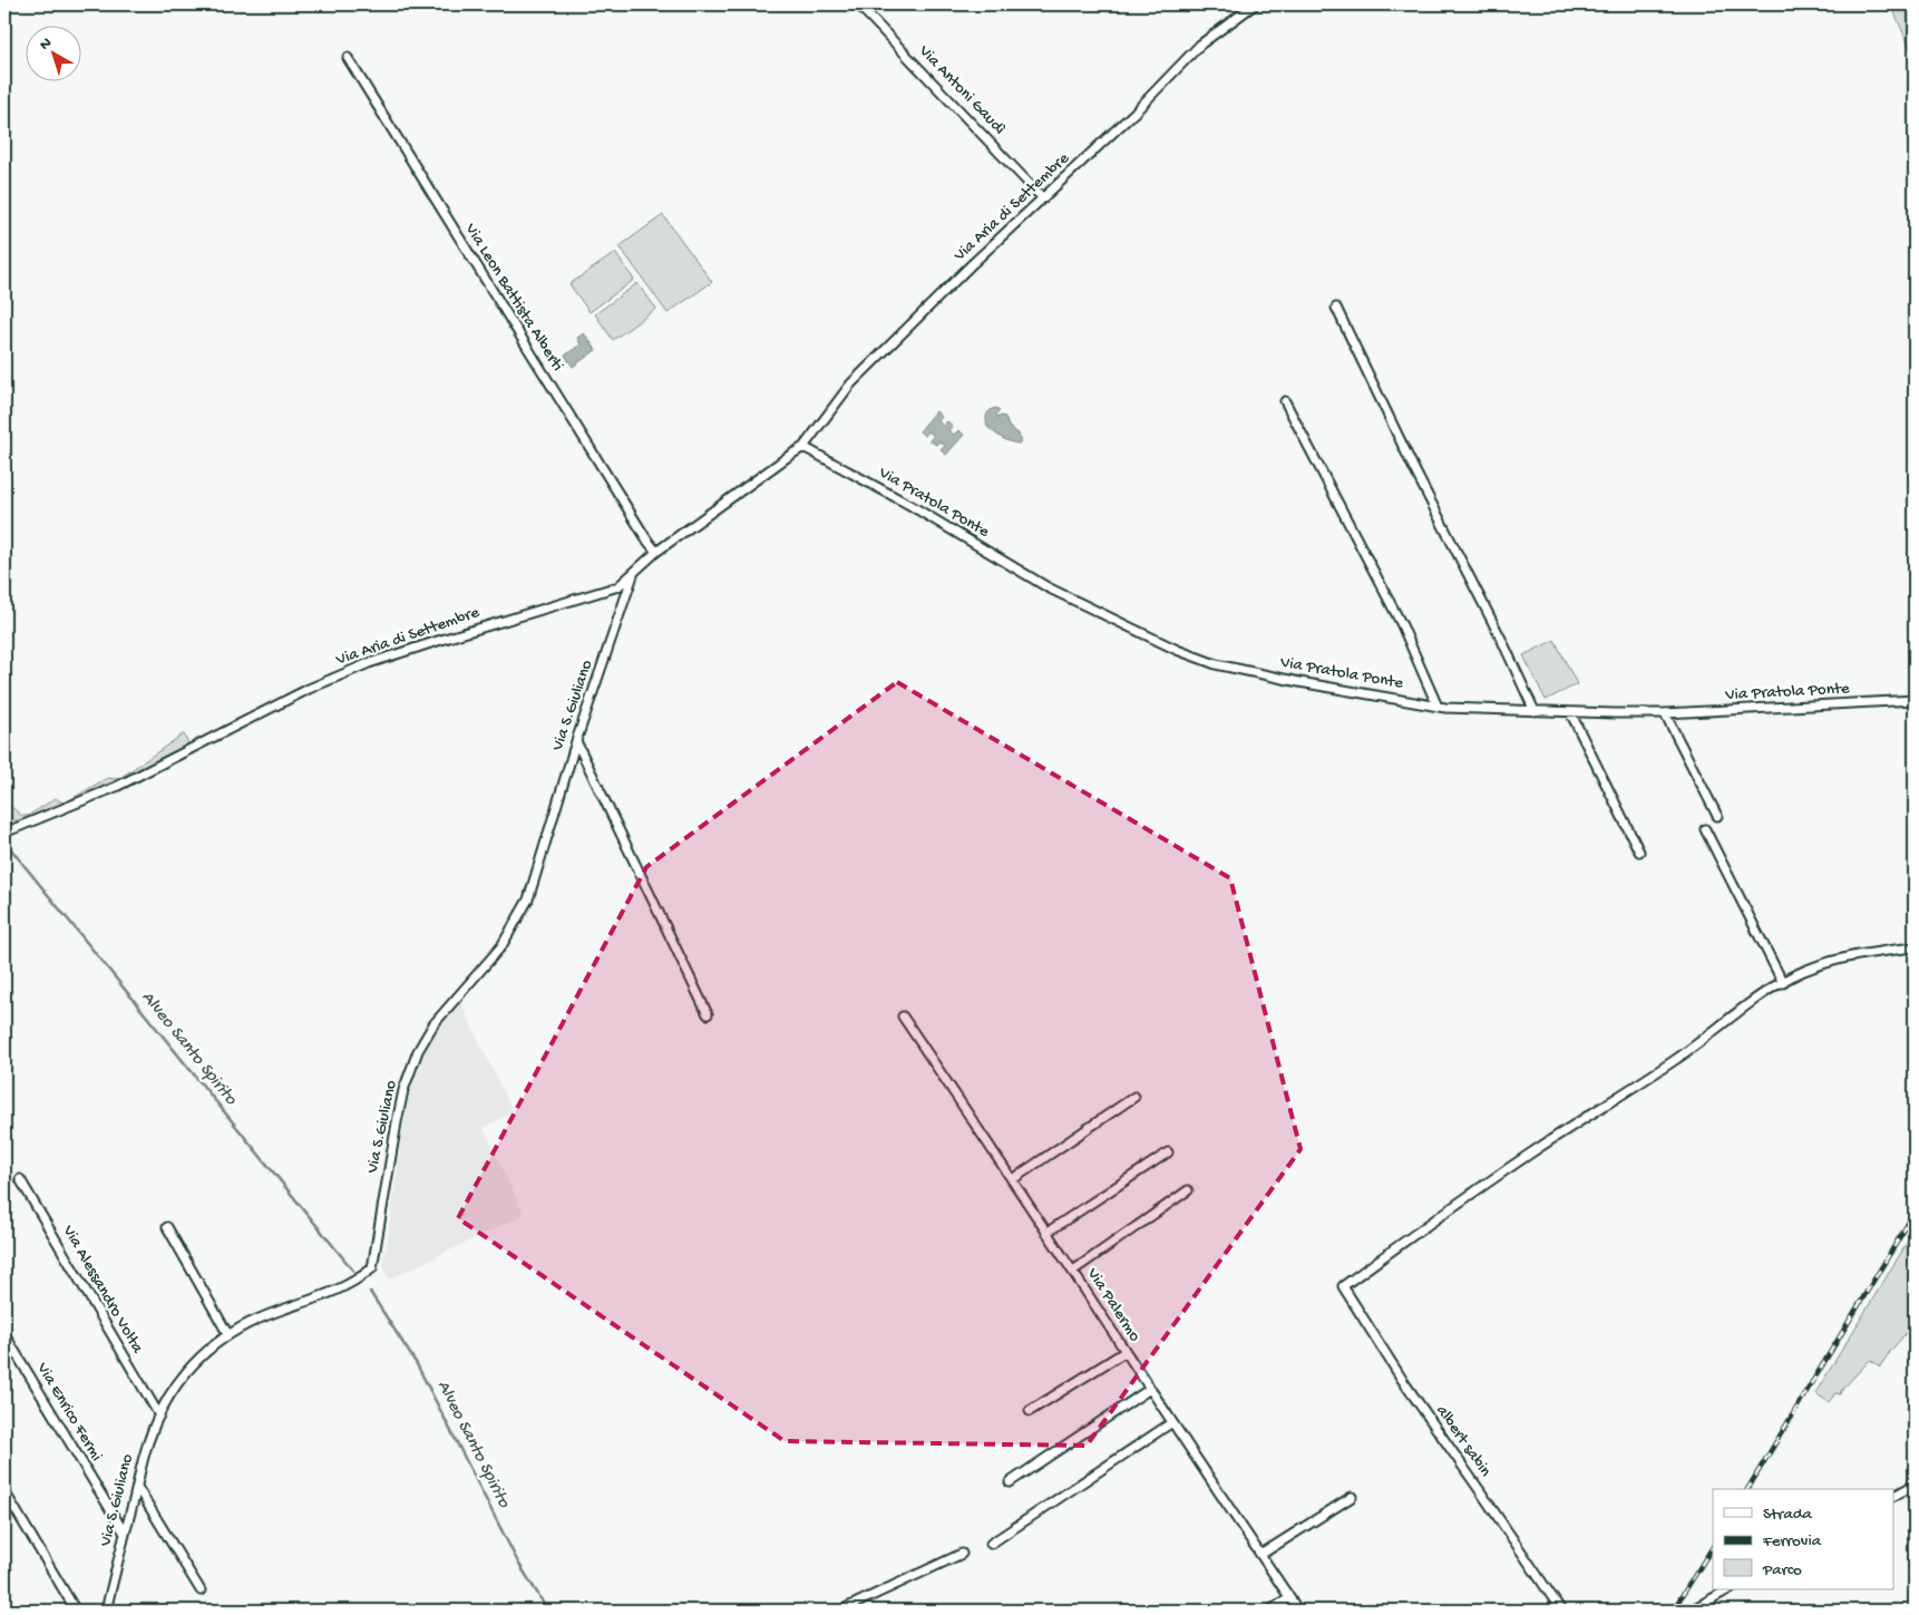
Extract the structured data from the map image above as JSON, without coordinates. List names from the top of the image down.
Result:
{
  "streets": {
    "street": [
      "Via Antoni Gaudì",
      "Via Aria di Settembre",
      "Via Leon Battista Alberti",
      "Via Pratola Ponte",
      "Via S.Giuliano",
      "Via Alessandro Volta",
      "Via Palermo",
      "Via Enrico Fermi",
      "albert sabin"
    ]
  },
  "crossings": [
    ["Via Antoni Gaudì", "Via Aria di Settembre"],
    ["Via Aria di Settembre", "Via Leon Battista Alberti"],
    ["Via Aria di Settembre", "Via Pratola Ponte"],
    ["Via Aria di Settembre", "Via S.Giuliano"],
    ["Via S.Giuliano", "Via Alessandro Volta"],
    ["Via S.Giuliano", "Via Enrico Fermi"]
  ],
  "water": ["Alveo Santo Spirito"],
  "legend": ["Strada", "Ferrovia", "Parco"],
  "north": "top left"
}
